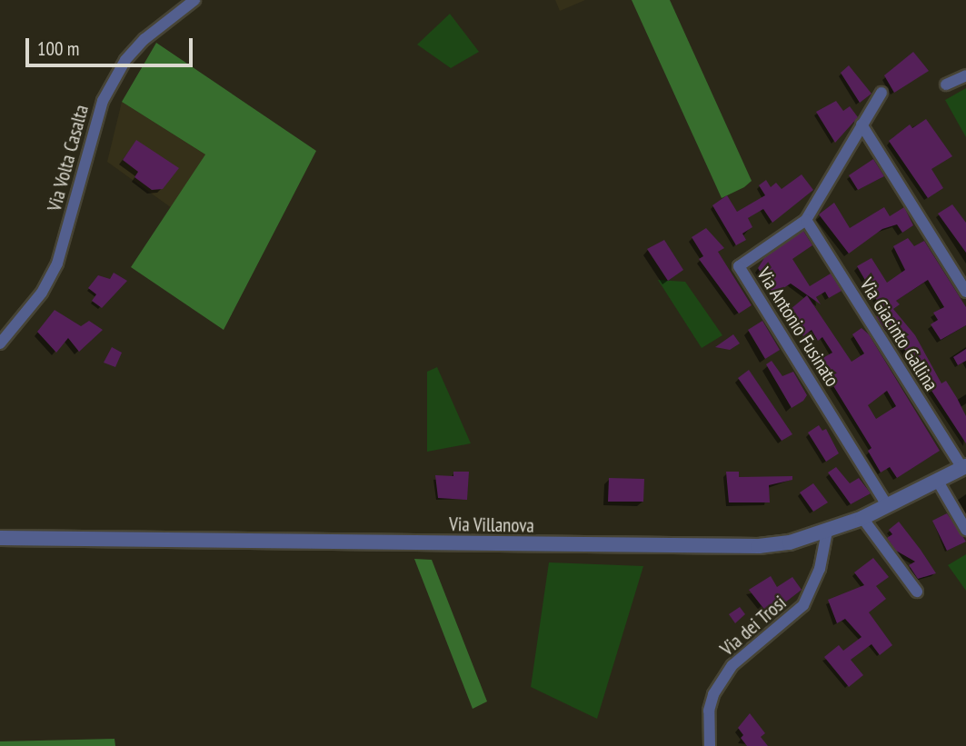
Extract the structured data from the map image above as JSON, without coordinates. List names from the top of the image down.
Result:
{
  "streets": {
    "street": [
      "Via Volta Casalta",
      "Via Antonio Fusinato",
      "Via Giacinto Gallina",
      "Via Villanova",
      "Via dei Trosi"
    ]
  },
  "crossings": [
    ["Via Antonio Fusinato", "Via Giacinto Gallina"],
    ["Via Antonio Fusinato", "Via Villanova"],
    ["Via Giacinto Gallina", "Via Villanova"],
    ["Via Villanova", "Via dei Trosi"]
  ],
  "scale_bar": "100 m"
}
